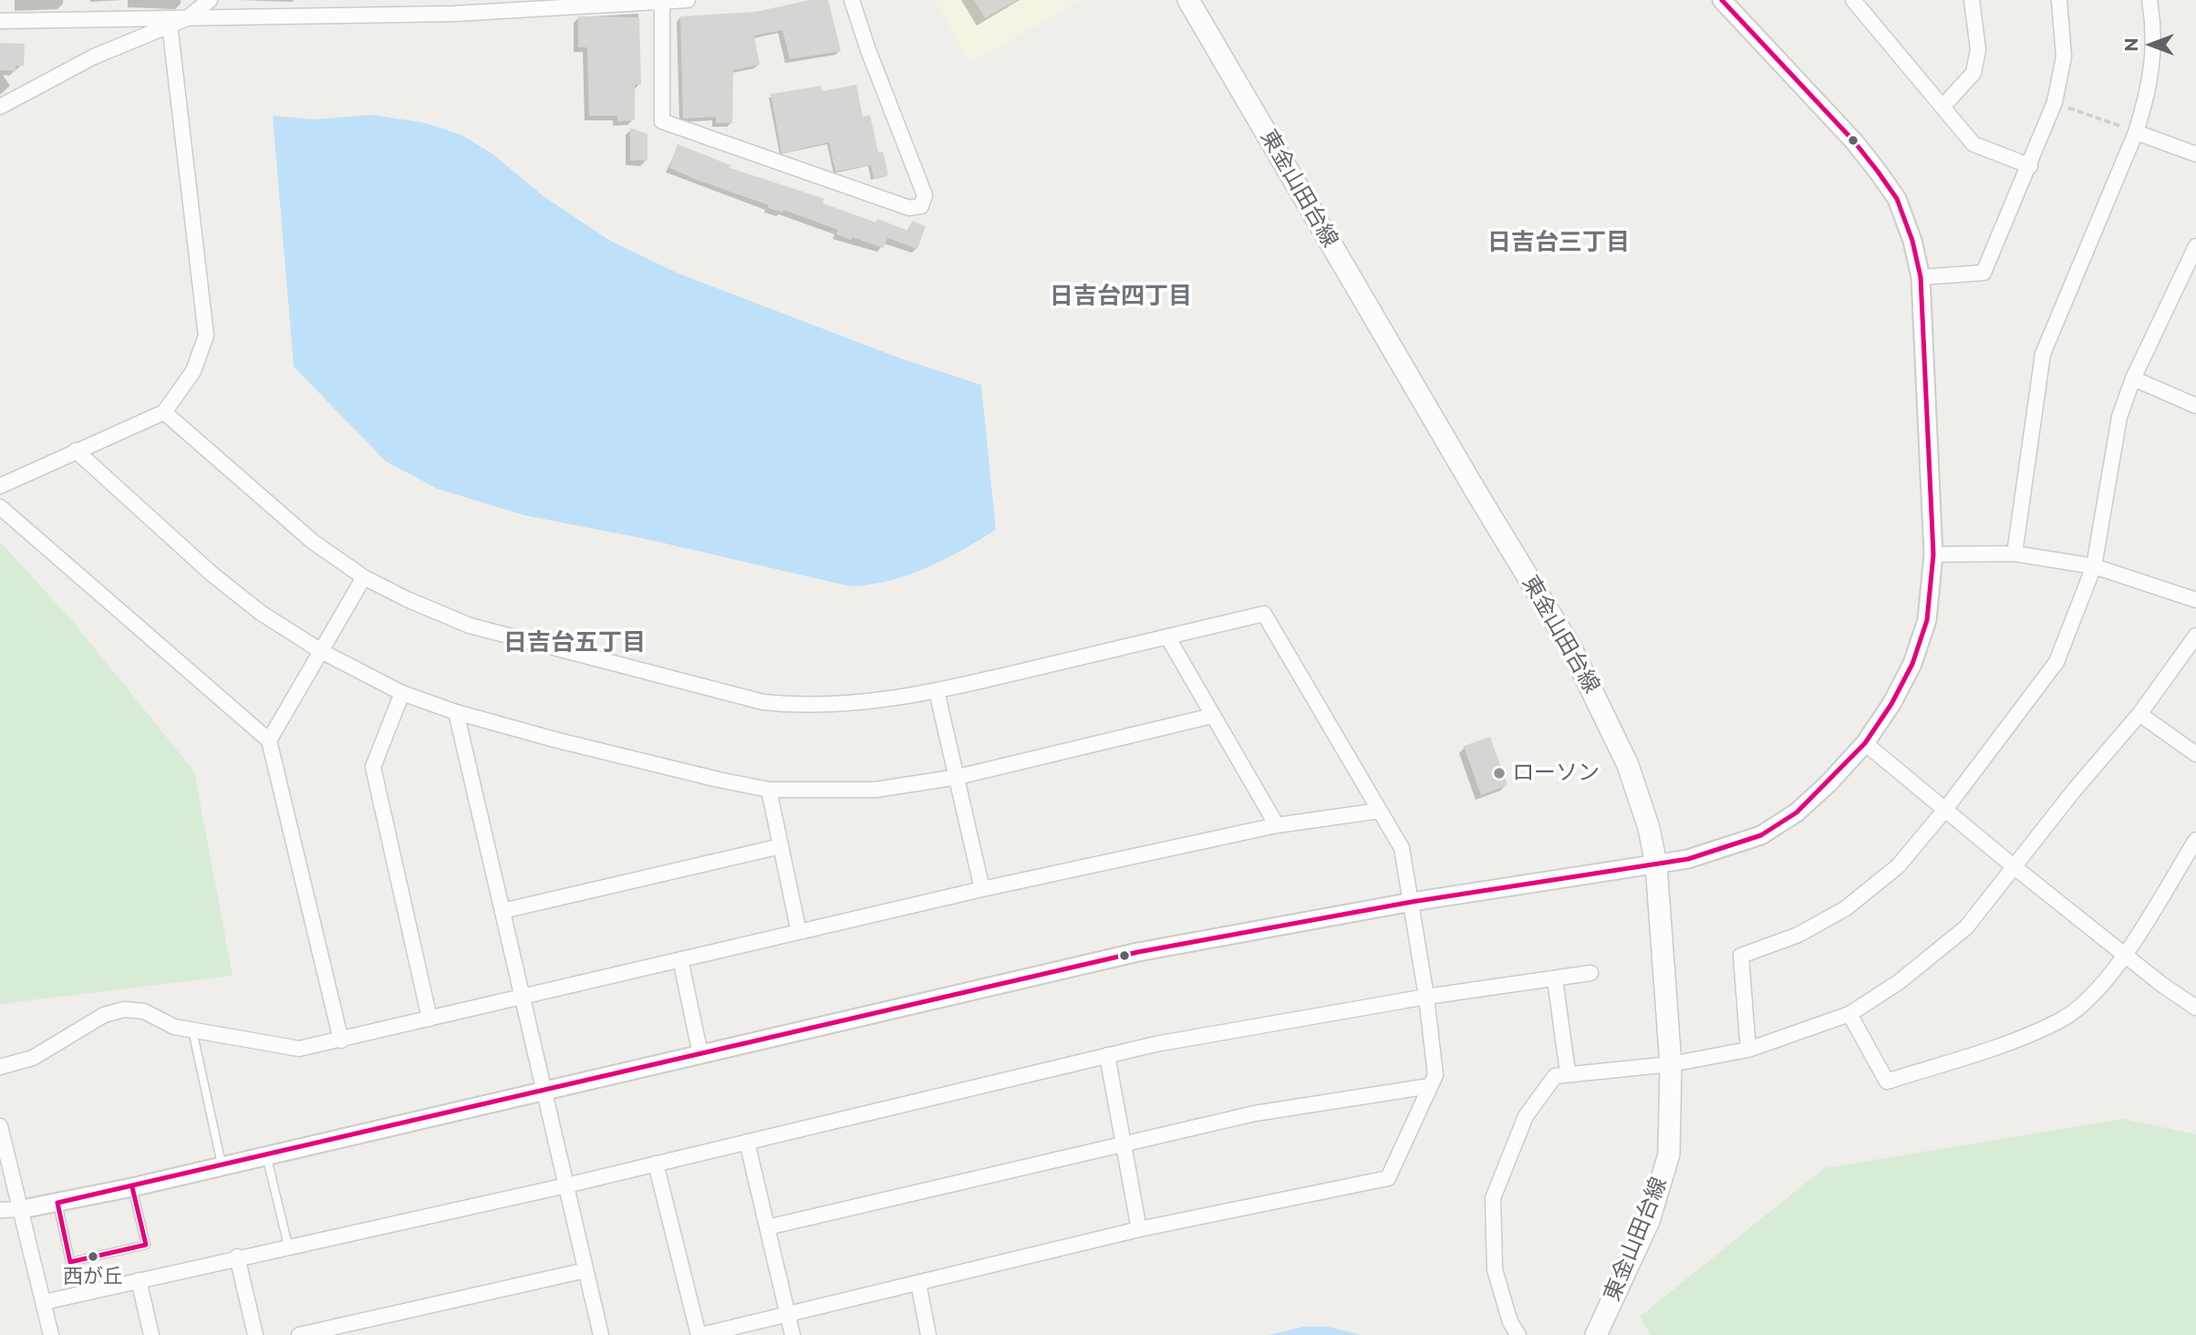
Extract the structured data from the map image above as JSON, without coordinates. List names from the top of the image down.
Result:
{
  "streets": {
    "main road": ["東金山田台線"]
  },
  "districts": ["日吉台三丁目", "日吉台四丁目", "日吉台五丁目"],
  "places": ["ローソン", "西が丘"],
  "north": "left"
}
